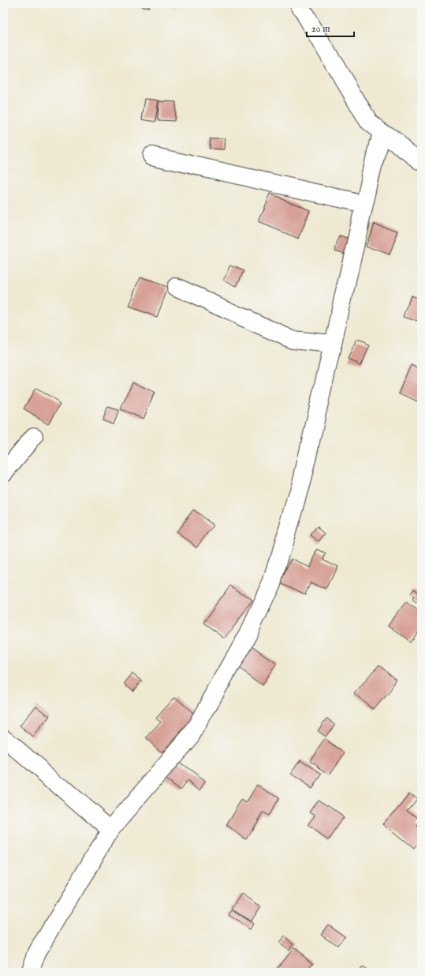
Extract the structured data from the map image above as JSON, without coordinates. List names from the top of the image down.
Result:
{
  "scale_bar": "20 m"
}
